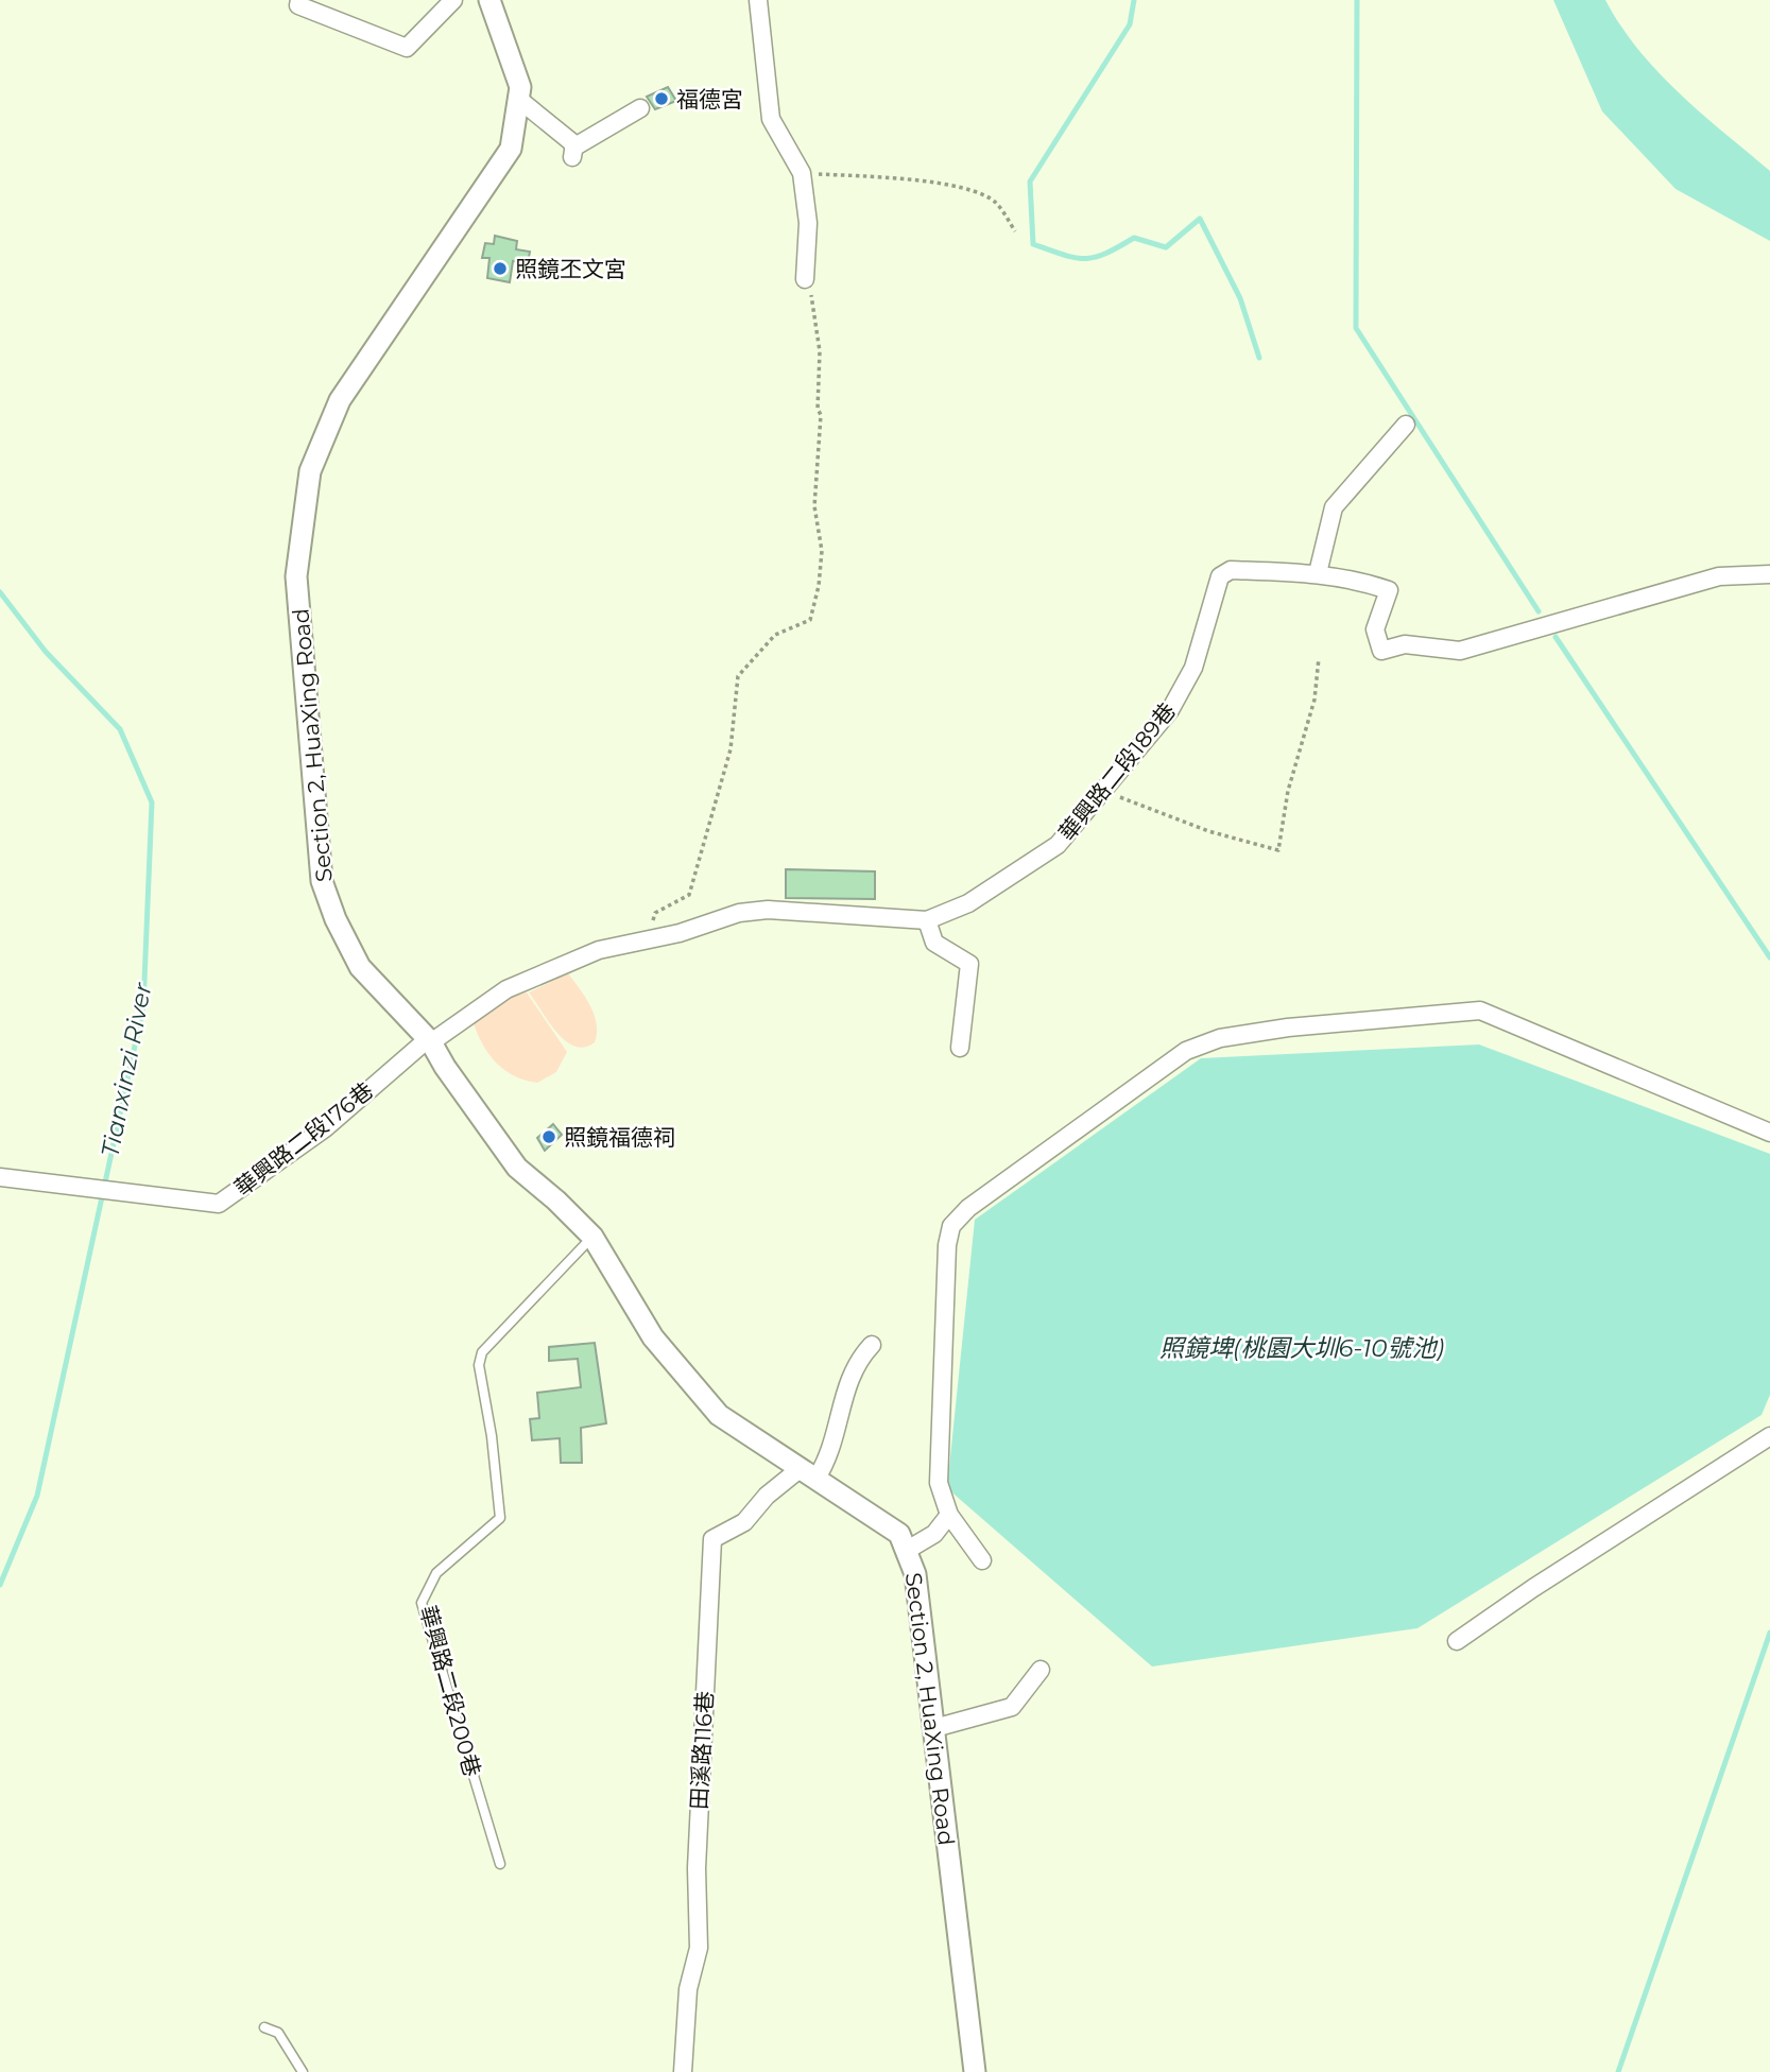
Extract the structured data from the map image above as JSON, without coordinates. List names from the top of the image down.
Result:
{
  "streets": {
    "street": [
      "Section 2, HuaXing Road",
      "華興路二段189巷",
      "華興路二段176巷",
      "田溪路116巷"
    ],
    "lane": ["華興路二段200巷"]
  },
  "crossings": [
    ["Section 2, HuaXing Road", "華興路二段189巷"],
    ["Section 2, HuaXing Road", "華興路二段176巷"],
    ["Section 2, HuaXing Road", "華興路二段200巷"],
    ["Section 2, HuaXing Road", "田溪路116巷"],
    ["華興路二段189巷", "華興路二段176巷"]
  ],
  "water": ["Tianxinzi River", "照鏡埤(桃園大圳6-10號池)"],
  "places": ["福德宮", "照鏡丕文宮", "照鏡福德祠"]
}
